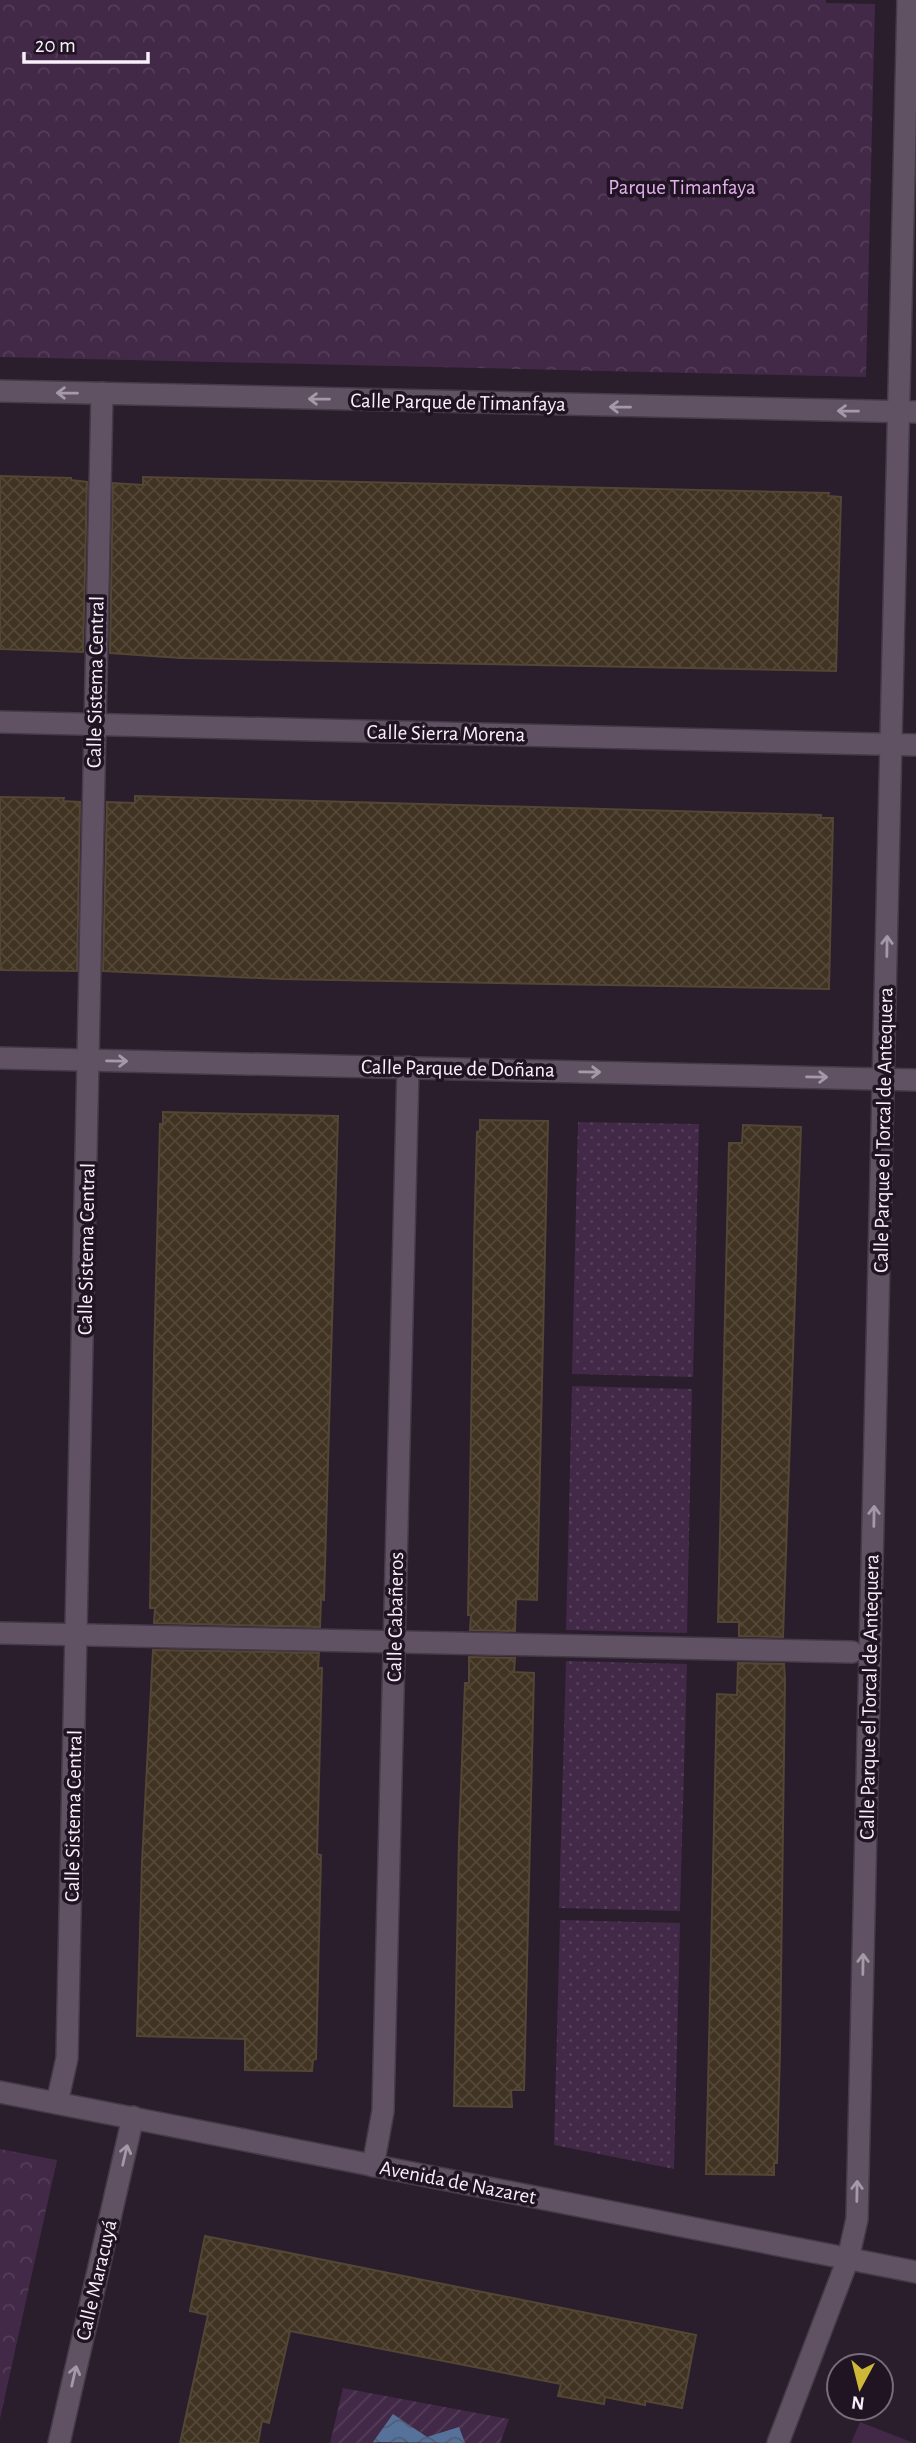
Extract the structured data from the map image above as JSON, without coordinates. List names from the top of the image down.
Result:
{
  "streets": {
    "street": [
      "Calle Parque de Timanfaya",
      "Calle Sistema Central",
      "Calle Sierra Morena",
      "Calle Parque de Doñana",
      "Calle Parque el Torcal de Antequera",
      "Calle Cabañeros",
      "Avenida de Nazaret",
      "Calle Maracuyá"
    ]
  },
  "crossings": [
    ["Calle Parque de Timanfaya", "Calle Sistema Central"],
    ["Calle Parque de Timanfaya", "Calle Parque el Torcal de Antequera"],
    ["Calle Sistema Central", "Calle Sierra Morena"],
    ["Calle Sistema Central", "Calle Parque de Doñana"],
    ["Calle Sistema Central", "Avenida de Nazaret"],
    ["Calle Sierra Morena", "Calle Parque el Torcal de Antequera"],
    ["Calle Parque de Doñana", "Calle Parque el Torcal de Antequera"],
    ["Calle Parque de Doñana", "Calle Cabañeros"],
    ["Calle Parque el Torcal de Antequera", "Avenida de Nazaret"],
    ["Calle Cabañeros", "Avenida de Nazaret"],
    ["Avenida de Nazaret", "Calle Maracuyá"]
  ],
  "one_way": [
    "Calle Parque de Timanfaya",
    "Calle Parque de Doñana",
    "Calle Parque el Torcal de Antequera",
    "Calle Maracuyá"
  ],
  "parks": ["Parque Timanfaya"],
  "scale_bar": "20 m",
  "north": "bottom"
}
